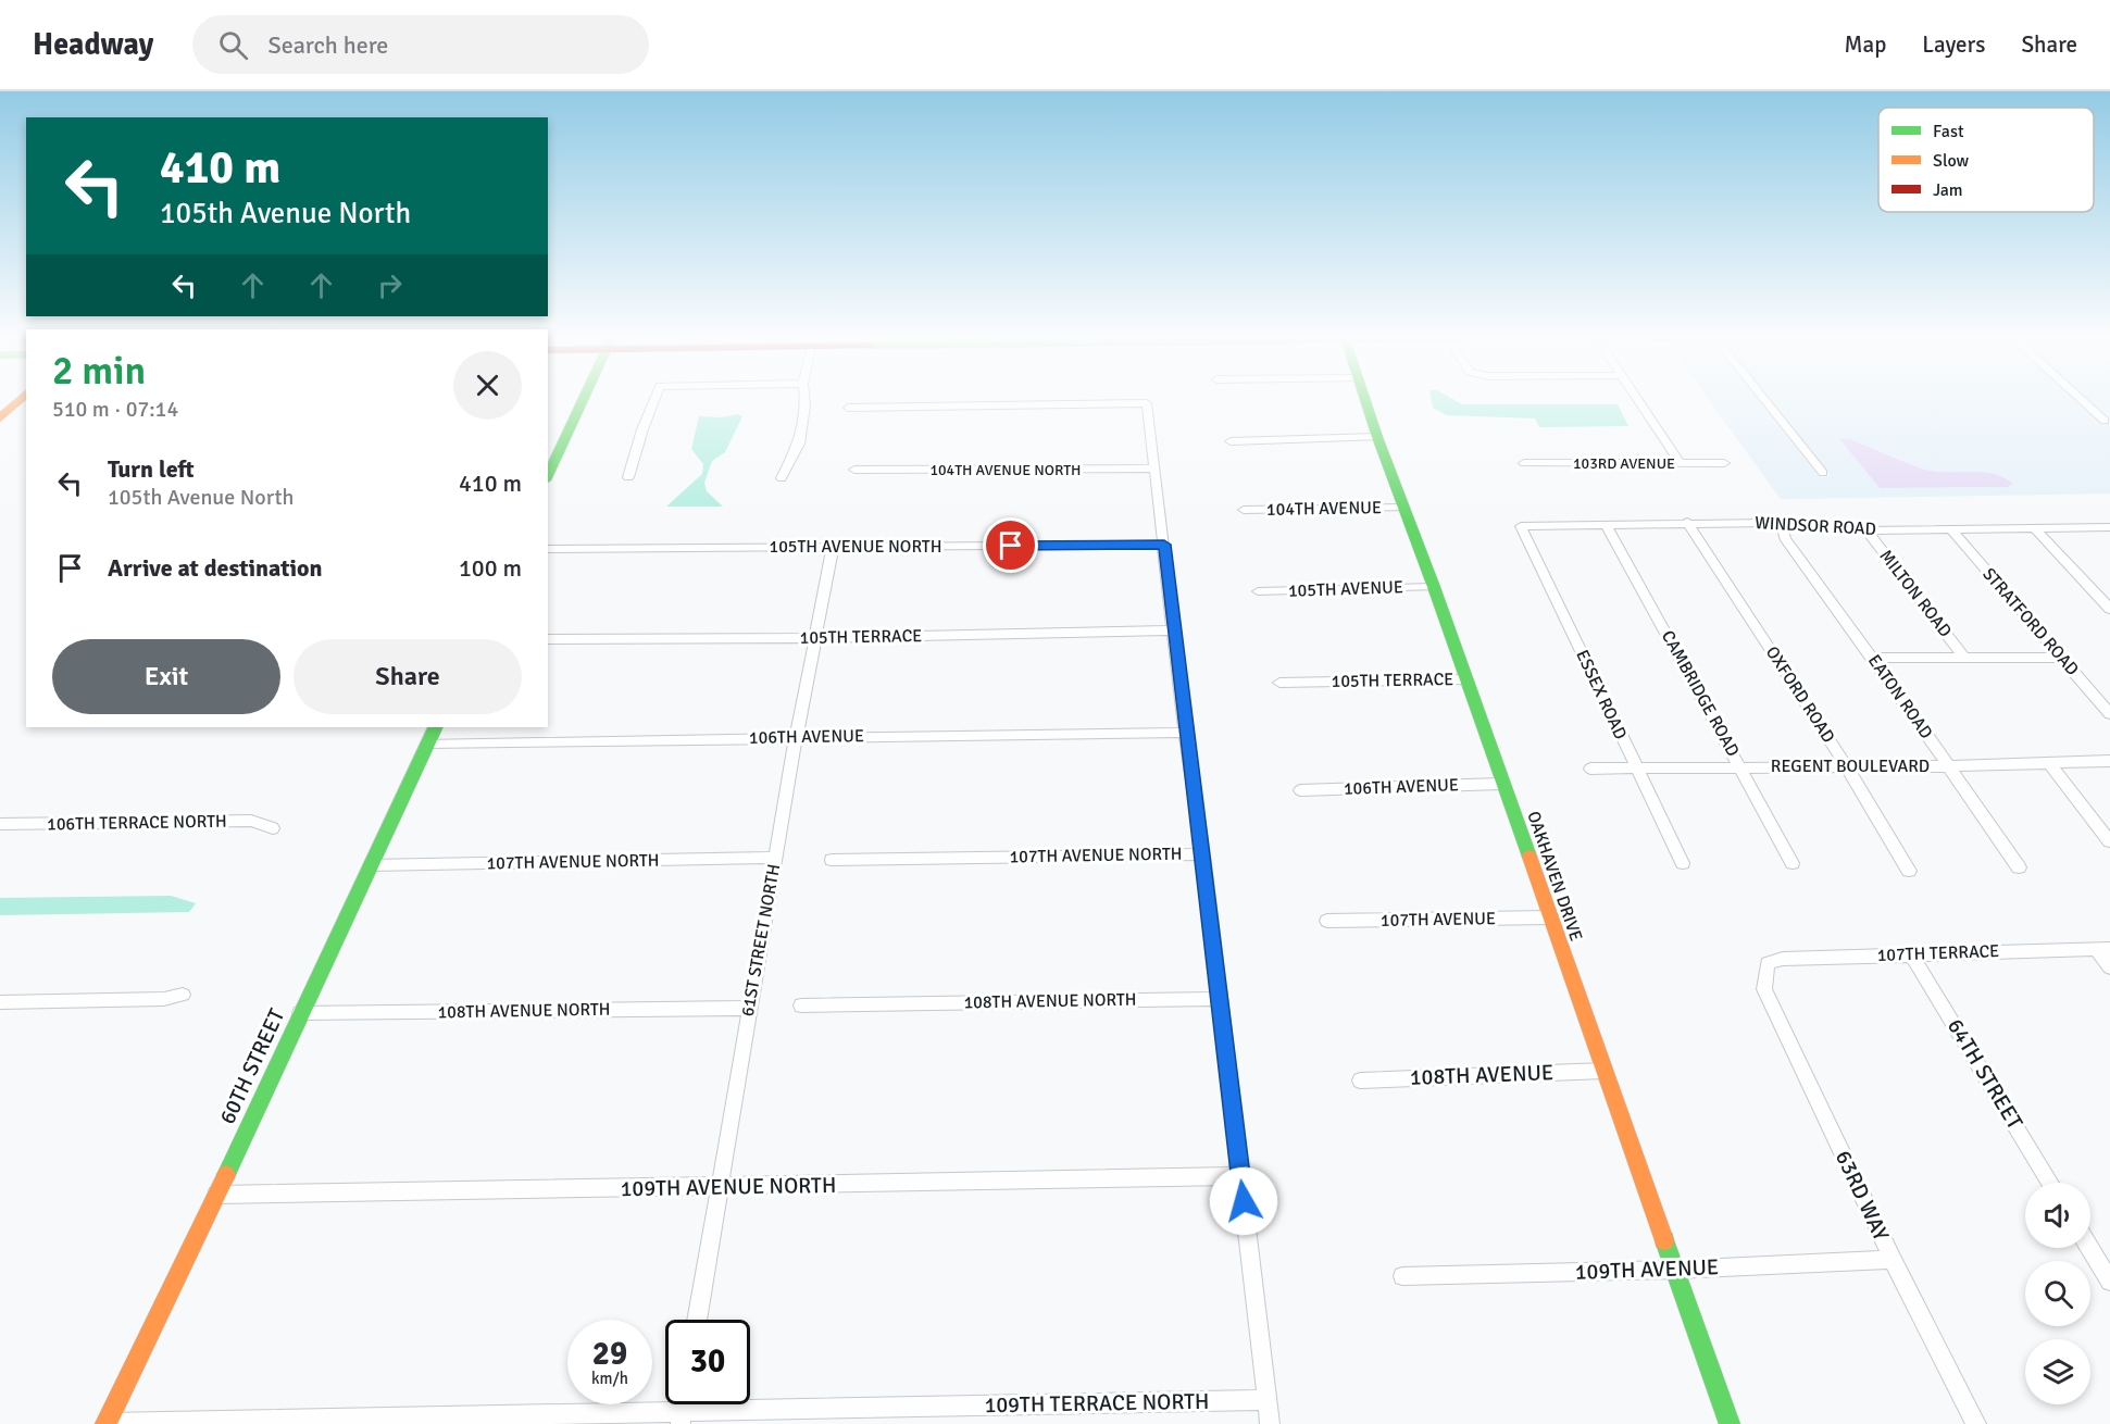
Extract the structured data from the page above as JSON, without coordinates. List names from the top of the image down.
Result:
{
  "streets": {
    "street": [
      "103RD AVENUE",
      "104TH AVENUE NORTH",
      "104TH AVENUE",
      "WINDSOR ROAD",
      "105TH AVENUE NORTH",
      "105TH AVENUE",
      "MILTON ROAD",
      "STRATFORD ROAD",
      "105TH TERRACE",
      "CAMBRIDGE ROAD",
      "ESSEX ROAD",
      "OXFORD ROAD",
      "EATON ROAD",
      "106TH AVENUE",
      "REGENT BOULEVARD",
      "106TH TERRACE NORTH",
      "107TH AVENUE NORTH",
      "OAKHAVEN DRIVE",
      "107TH AVENUE",
      "61ST STREET NORTH",
      "107TH TERRACE",
      "108TH AVENUE NORTH",
      "60TH STREET",
      "64TH STREET",
      "108TH AVENUE",
      "109TH AVENUE NORTH",
      "63RD WAY",
      "109TH AVENUE",
      "109TH TERRACE NORTH"
    ]
  },
  "crossings": [
    ["104TH AVENUE", "OAKHAVEN DRIVE"],
    ["WINDSOR ROAD", "MILTON ROAD"],
    ["WINDSOR ROAD", "STRATFORD ROAD"],
    ["WINDSOR ROAD", "CAMBRIDGE ROAD"],
    ["WINDSOR ROAD", "ESSEX ROAD"],
    ["WINDSOR ROAD", "OXFORD ROAD"],
    ["WINDSOR ROAD", "EATON ROAD"],
    ["105TH AVENUE NORTH", "61ST STREET NORTH"],
    ["105TH AVENUE", "OAKHAVEN DRIVE"],
    ["105TH TERRACE", "OAKHAVEN DRIVE"],
    ["105TH TERRACE", "61ST STREET NORTH"],
    ["CAMBRIDGE ROAD", "REGENT BOULEVARD"],
    ["ESSEX ROAD", "REGENT BOULEVARD"],
    ["OXFORD ROAD", "REGENT BOULEVARD"],
    ["EATON ROAD", "REGENT BOULEVARD"],
    ["106TH AVENUE", "OAKHAVEN DRIVE"],
    ["106TH AVENUE", "61ST STREET NORTH"],
    ["106TH AVENUE", "60TH STREET"],
    ["107TH AVENUE NORTH", "61ST STREET NORTH"],
    ["107TH AVENUE NORTH", "60TH STREET"],
    ["OAKHAVEN DRIVE", "107TH AVENUE"],
    ["OAKHAVEN DRIVE", "108TH AVENUE"],
    ["OAKHAVEN DRIVE", "109TH AVENUE"],
    ["61ST STREET NORTH", "108TH AVENUE NORTH"],
    ["61ST STREET NORTH", "109TH AVENUE NORTH"],
    ["107TH TERRACE", "64TH STREET"],
    ["107TH TERRACE", "63RD WAY"],
    ["108TH AVENUE NORTH", "60TH STREET"],
    ["60TH STREET", "109TH AVENUE NORTH"],
    ["60TH STREET", "109TH TERRACE NORTH"],
    ["63RD WAY", "109TH AVENUE"]
  ],
  "legend": ["Fast", "Slow", "Jam"],
  "page": {
    "header": "Headway",
    "search": "Search here",
    "nav": ["Map", "Layers", "Share"],
    "turn": ["410 m", "105th Avenue North"],
    "heading": ["2 min", "510 m · 07:14"],
    "list": [
      {
        "name": "Turn left",
        "note": "105th Avenue North",
        "value": "410 m"
      },
      {
        "name": "Arrive at destination",
        "value": "100 m"
      }
    ],
    "buttons": ["Exit", "Share"],
    "speed": "29 km/h",
    "limit": "30"
  }
}
